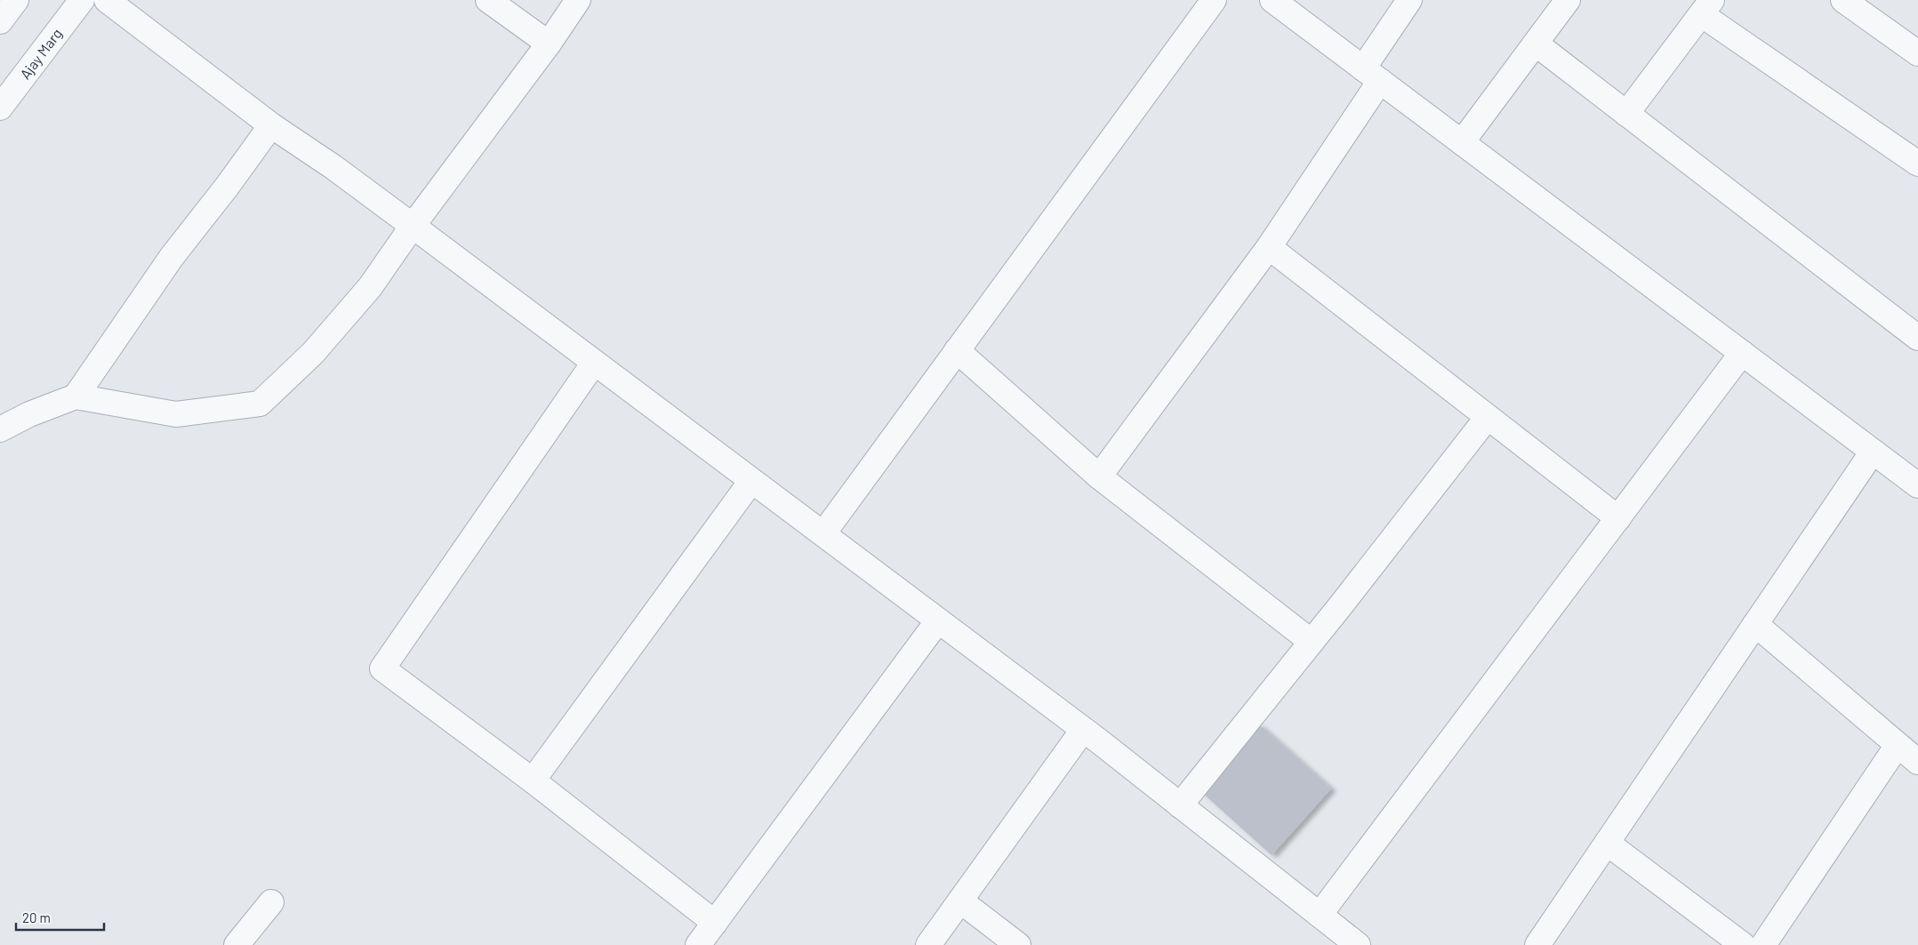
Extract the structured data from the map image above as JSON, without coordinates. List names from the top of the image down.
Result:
{
  "streets": {
    "street": ["Ajay Marg"]
  },
  "scale_bar": "20 m"
}
